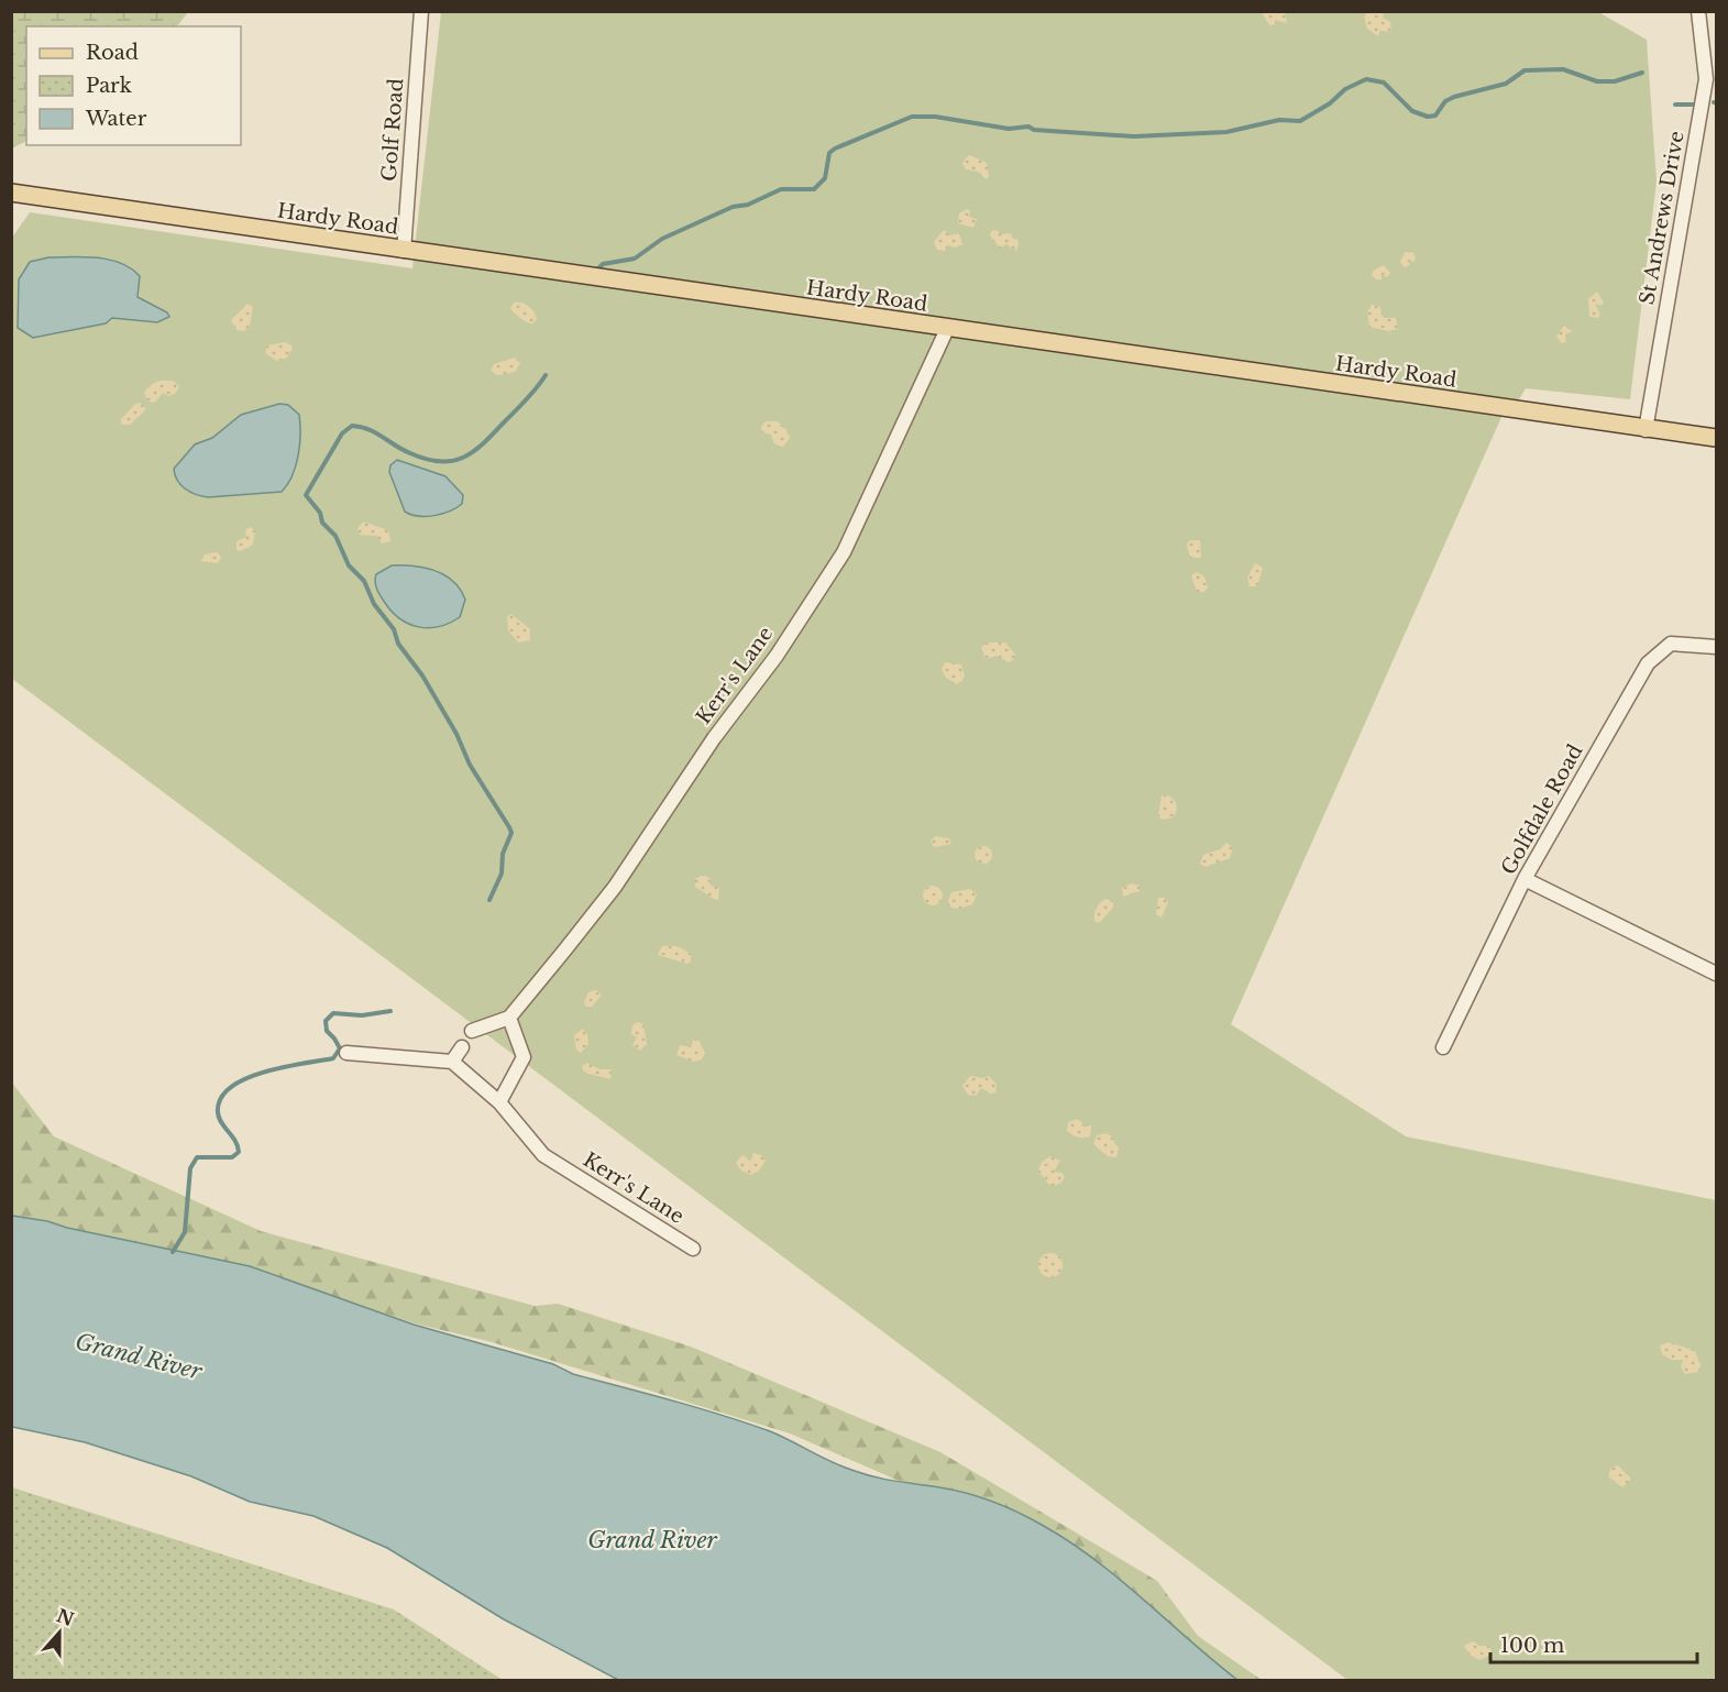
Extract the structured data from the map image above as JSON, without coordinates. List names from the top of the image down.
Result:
{
  "streets": {
    "main road": ["Hardy Road"],
    "street": [
      "Golf Road",
      "St Andrews Drive",
      "Kerr's Lane",
      "Golfdale Road"
    ]
  },
  "crossings": [
    ["Golf Road", "Hardy Road"],
    ["St Andrews Drive", "Hardy Road"],
    ["Hardy Road", "Kerr's Lane"]
  ],
  "water": ["Grand River"],
  "legend": ["Road", "Park", "Water"],
  "scale_bar": "100 m",
  "north": "top"
}
